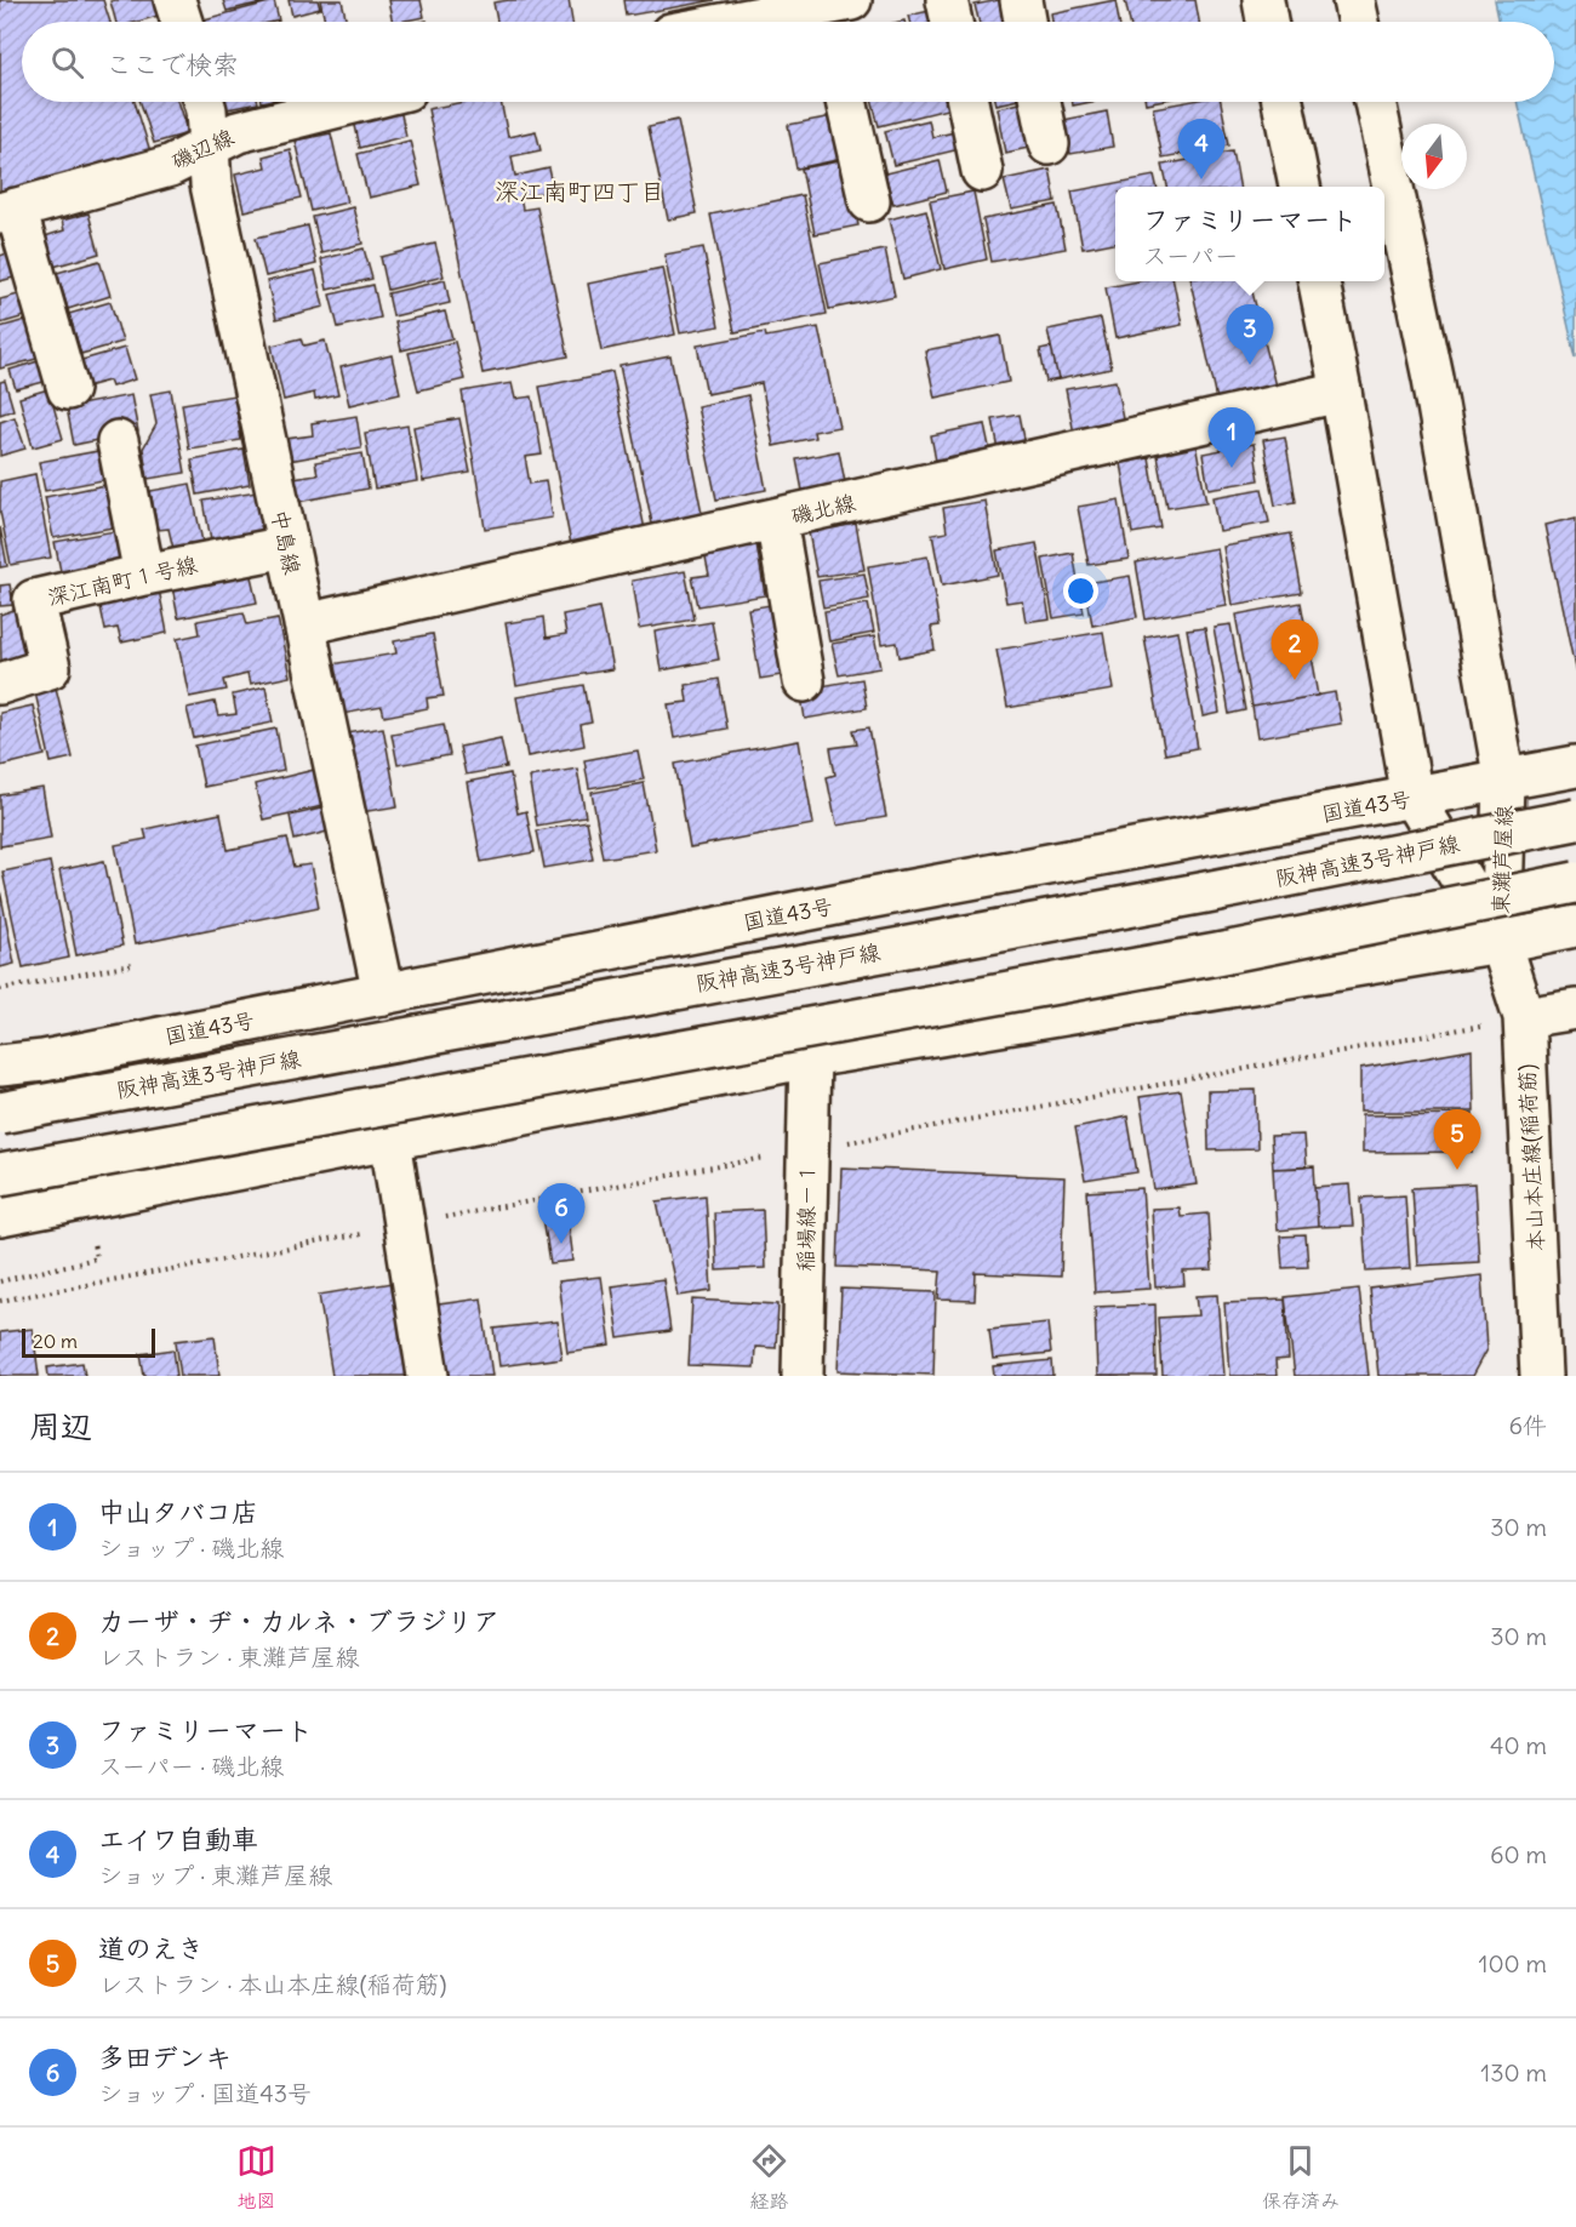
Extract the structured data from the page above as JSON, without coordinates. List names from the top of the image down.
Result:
{
  "streets": {
    "main road": [
      "磯辺線",
      "磯北線",
      "中島線",
      "深江南町１号線",
      "国道43号",
      "東灘芦屋線",
      "阪神高速3号神戸線",
      "本山本庄線(稲荷筋)",
      "稲場線－１"
    ]
  },
  "crossings": [
    ["磯辺線", "中島線"],
    ["磯北線", "中島線"],
    ["磯北線", "東灘芦屋線"],
    ["中島線", "深江南町１号線"],
    ["中島線", "国道43号"],
    ["国道43号", "東灘芦屋線"],
    ["東灘芦屋線", "本山本庄線(稲荷筋)"]
  ],
  "districts": ["深江南町四丁目"],
  "scale_bar": "20 m",
  "north": "bottom",
  "page": {
    "search": "ここで検索",
    "pins": [
      "4",
      "3",
      "1",
      "2",
      "5",
      "6"
    ],
    "popup": ["ファミリーマート", "スーパー"],
    "scale": "20 m",
    "heading": ["周辺", "6件"],
    "list": [
      {
        "mark": "1",
        "name": "中山タバコ店",
        "note": "ショップ · 磯北線",
        "value": "30 m"
      },
      {
        "mark": "2",
        "name": "カーザ・ヂ・カルネ・ブラジリア",
        "note": "レストラン · 東灘芦屋線",
        "value": "30 m"
      },
      {
        "mark": "3",
        "name": "ファミリーマート",
        "note": "スーパー · 磯北線",
        "value": "40 m"
      },
      {
        "mark": "4",
        "name": "エイワ自動車",
        "note": "ショップ · 東灘芦屋線",
        "value": "60 m"
      },
      {
        "mark": "5",
        "name": "道のえき",
        "note": "レストラン · 本山本庄線(稲荷筋)",
        "value": "100 m"
      },
      {
        "mark": "6",
        "name": "多田デンキ",
        "note": "ショップ · 国道43号",
        "value": "130 m"
      }
    ],
    "nav": ["地図", "経路", "保存済み"]
  }
}
